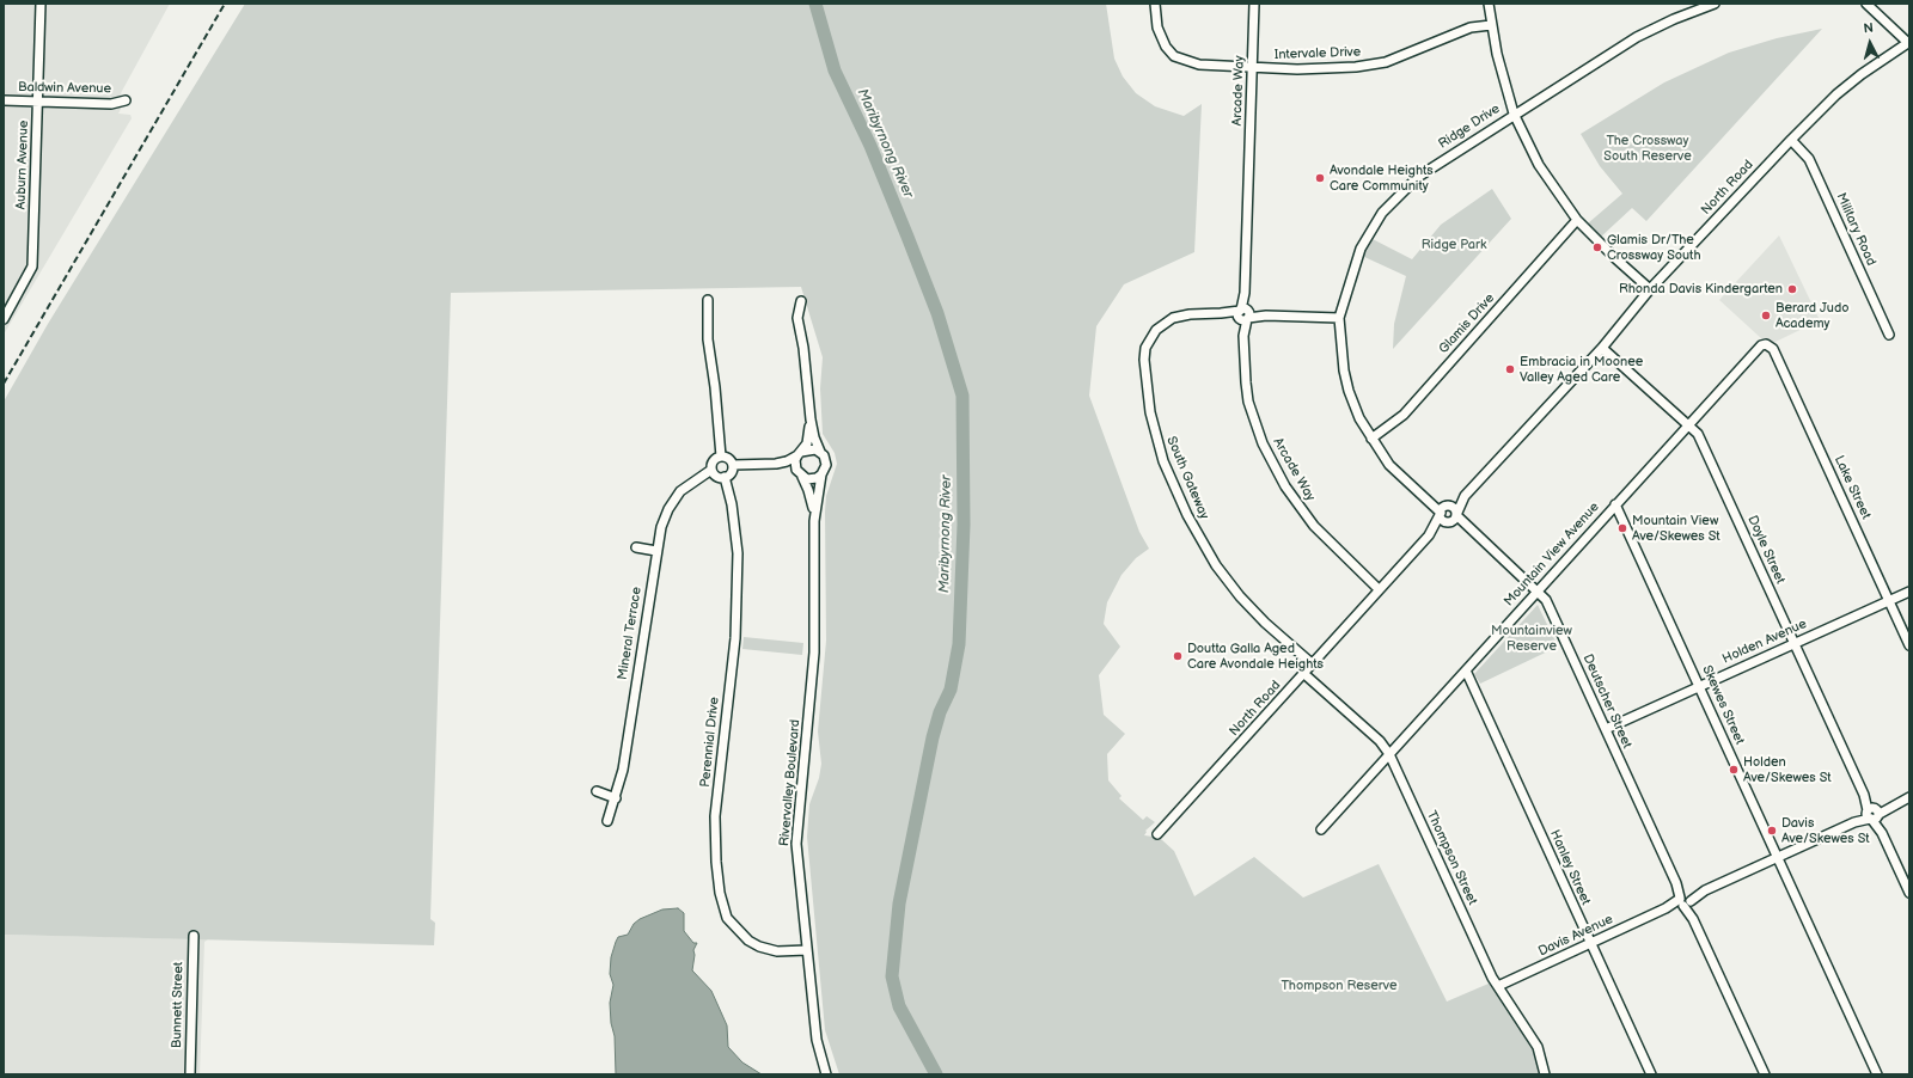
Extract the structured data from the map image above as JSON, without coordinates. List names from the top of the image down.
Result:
{
  "streets": {
    "street": [
      "Intervale Drive",
      "Baldwin Avenue",
      "Arcade Way",
      "Ridge Drive",
      "Auburn Avenue",
      "North Road",
      "Military Road",
      "Glamis Drive",
      "South Gateway",
      "Lake Street",
      "Doyle Street",
      "Mountain View Avenue",
      "Mineral Terrace",
      "Holden Avenue",
      "Deutscher Street",
      "Skewes Street",
      "Perennial Drive",
      "Rivervalley Boulevard",
      "Thompson Street",
      "Hanley Street",
      "Davis Avenue",
      "Bunnett Street"
    ]
  },
  "crossings": [
    ["Intervale Drive", "Arcade Way"],
    ["Baldwin Avenue", "Auburn Avenue"],
    ["Arcade Way", "North Road"],
    ["Arcade Way", "South Gateway"],
    ["Ridge Drive", "North Road"],
    ["Ridge Drive", "Glamis Drive"],
    ["Ridge Drive", "South Gateway"],
    ["Ridge Drive", "Deutscher Street"],
    ["North Road", "Military Road"],
    ["North Road", "South Gateway"],
    ["North Road", "Doyle Street"],
    ["North Road", "Deutscher Street"],
    ["North Road", "Thompson Street"],
    ["Lake Street", "Mountain View Avenue"],
    ["Lake Street", "Holden Avenue"],
    ["Doyle Street", "Mountain View Avenue"],
    ["Doyle Street", "Holden Avenue"],
    ["Doyle Street", "Davis Avenue"],
    ["Mountain View Avenue", "Deutscher Street"],
    ["Mountain View Avenue", "Skewes Street"],
    ["Mountain View Avenue", "Thompson Street"],
    ["Mountain View Avenue", "Hanley Street"],
    ["Mineral Terrace", "Perennial Drive"],
    ["Holden Avenue", "Deutscher Street"],
    ["Holden Avenue", "Skewes Street"],
    ["Deutscher Street", "Davis Avenue"],
    ["Skewes Street", "Davis Avenue"],
    ["Perennial Drive", "Rivervalley Boulevard"],
    ["Thompson Street", "Davis Avenue"],
    ["Hanley Street", "Davis Avenue"]
  ],
  "water": ["Maribyrnong River"],
  "parks": [
    "The Crossway South Reserve",
    "Ridge Park",
    "Mountainview Reserve",
    "Thompson Reserve"
  ],
  "places": [
    "Avondale Heights Care Community",
    "Glamis Dr/The Crossway South",
    "Rhonda Davis Kindergarten",
    "Berard Judo Academy",
    "Embracia in Moonee Valley Aged Care",
    "Mountain View Ave/Skewes St",
    "Doutta Galla Aged Care Avondale Heights",
    "Holden Ave/Skewes St",
    "Davis Ave/Skewes St"
  ],
  "north": "top"
}
